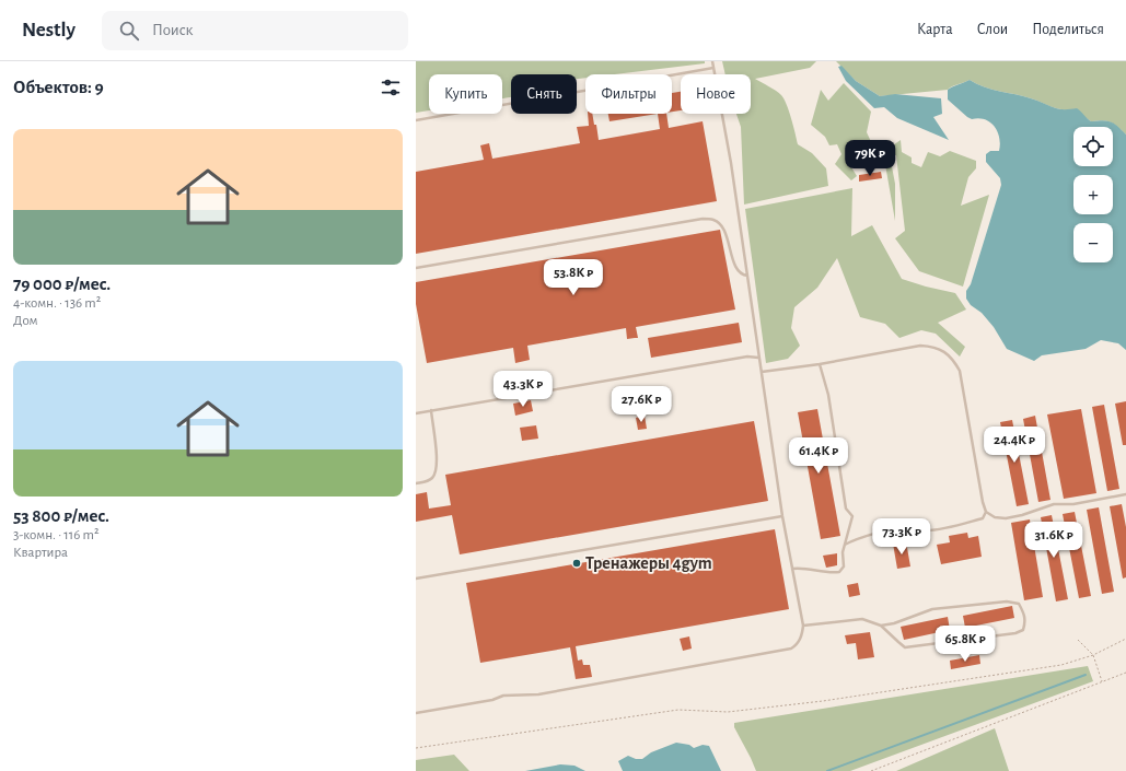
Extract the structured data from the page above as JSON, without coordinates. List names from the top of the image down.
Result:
{
  "places": ["Тренажеры 4gym"],
  "page": {
    "header": "Nestly",
    "search": "Поиск",
    "nav": ["Карта", "Слои", "Поделиться"],
    "heading": "Объектов: 9",
    "chip": [
      "Купить",
      "Снять",
      "Фильтры",
      "Новое"
    ],
    "list": [
      {
        "name": "79 000 ₽/мес.",
        "note": "4-комн. · 136 m² · Дом"
      },
      {
        "name": "53 800 ₽/мес.",
        "note": "3-комн. · 116 m² · Квартира"
      }
    ],
    "map_buttons": ["+", "−"],
    "price": [
      "79K ₽",
      "53.8K ₽",
      "43.3K ₽",
      "27.6K ₽",
      "24.4K ₽",
      "61.4K ₽",
      "73.3K ₽",
      "31.6K ₽",
      "65.8K ₽"
    ]
  }
}
